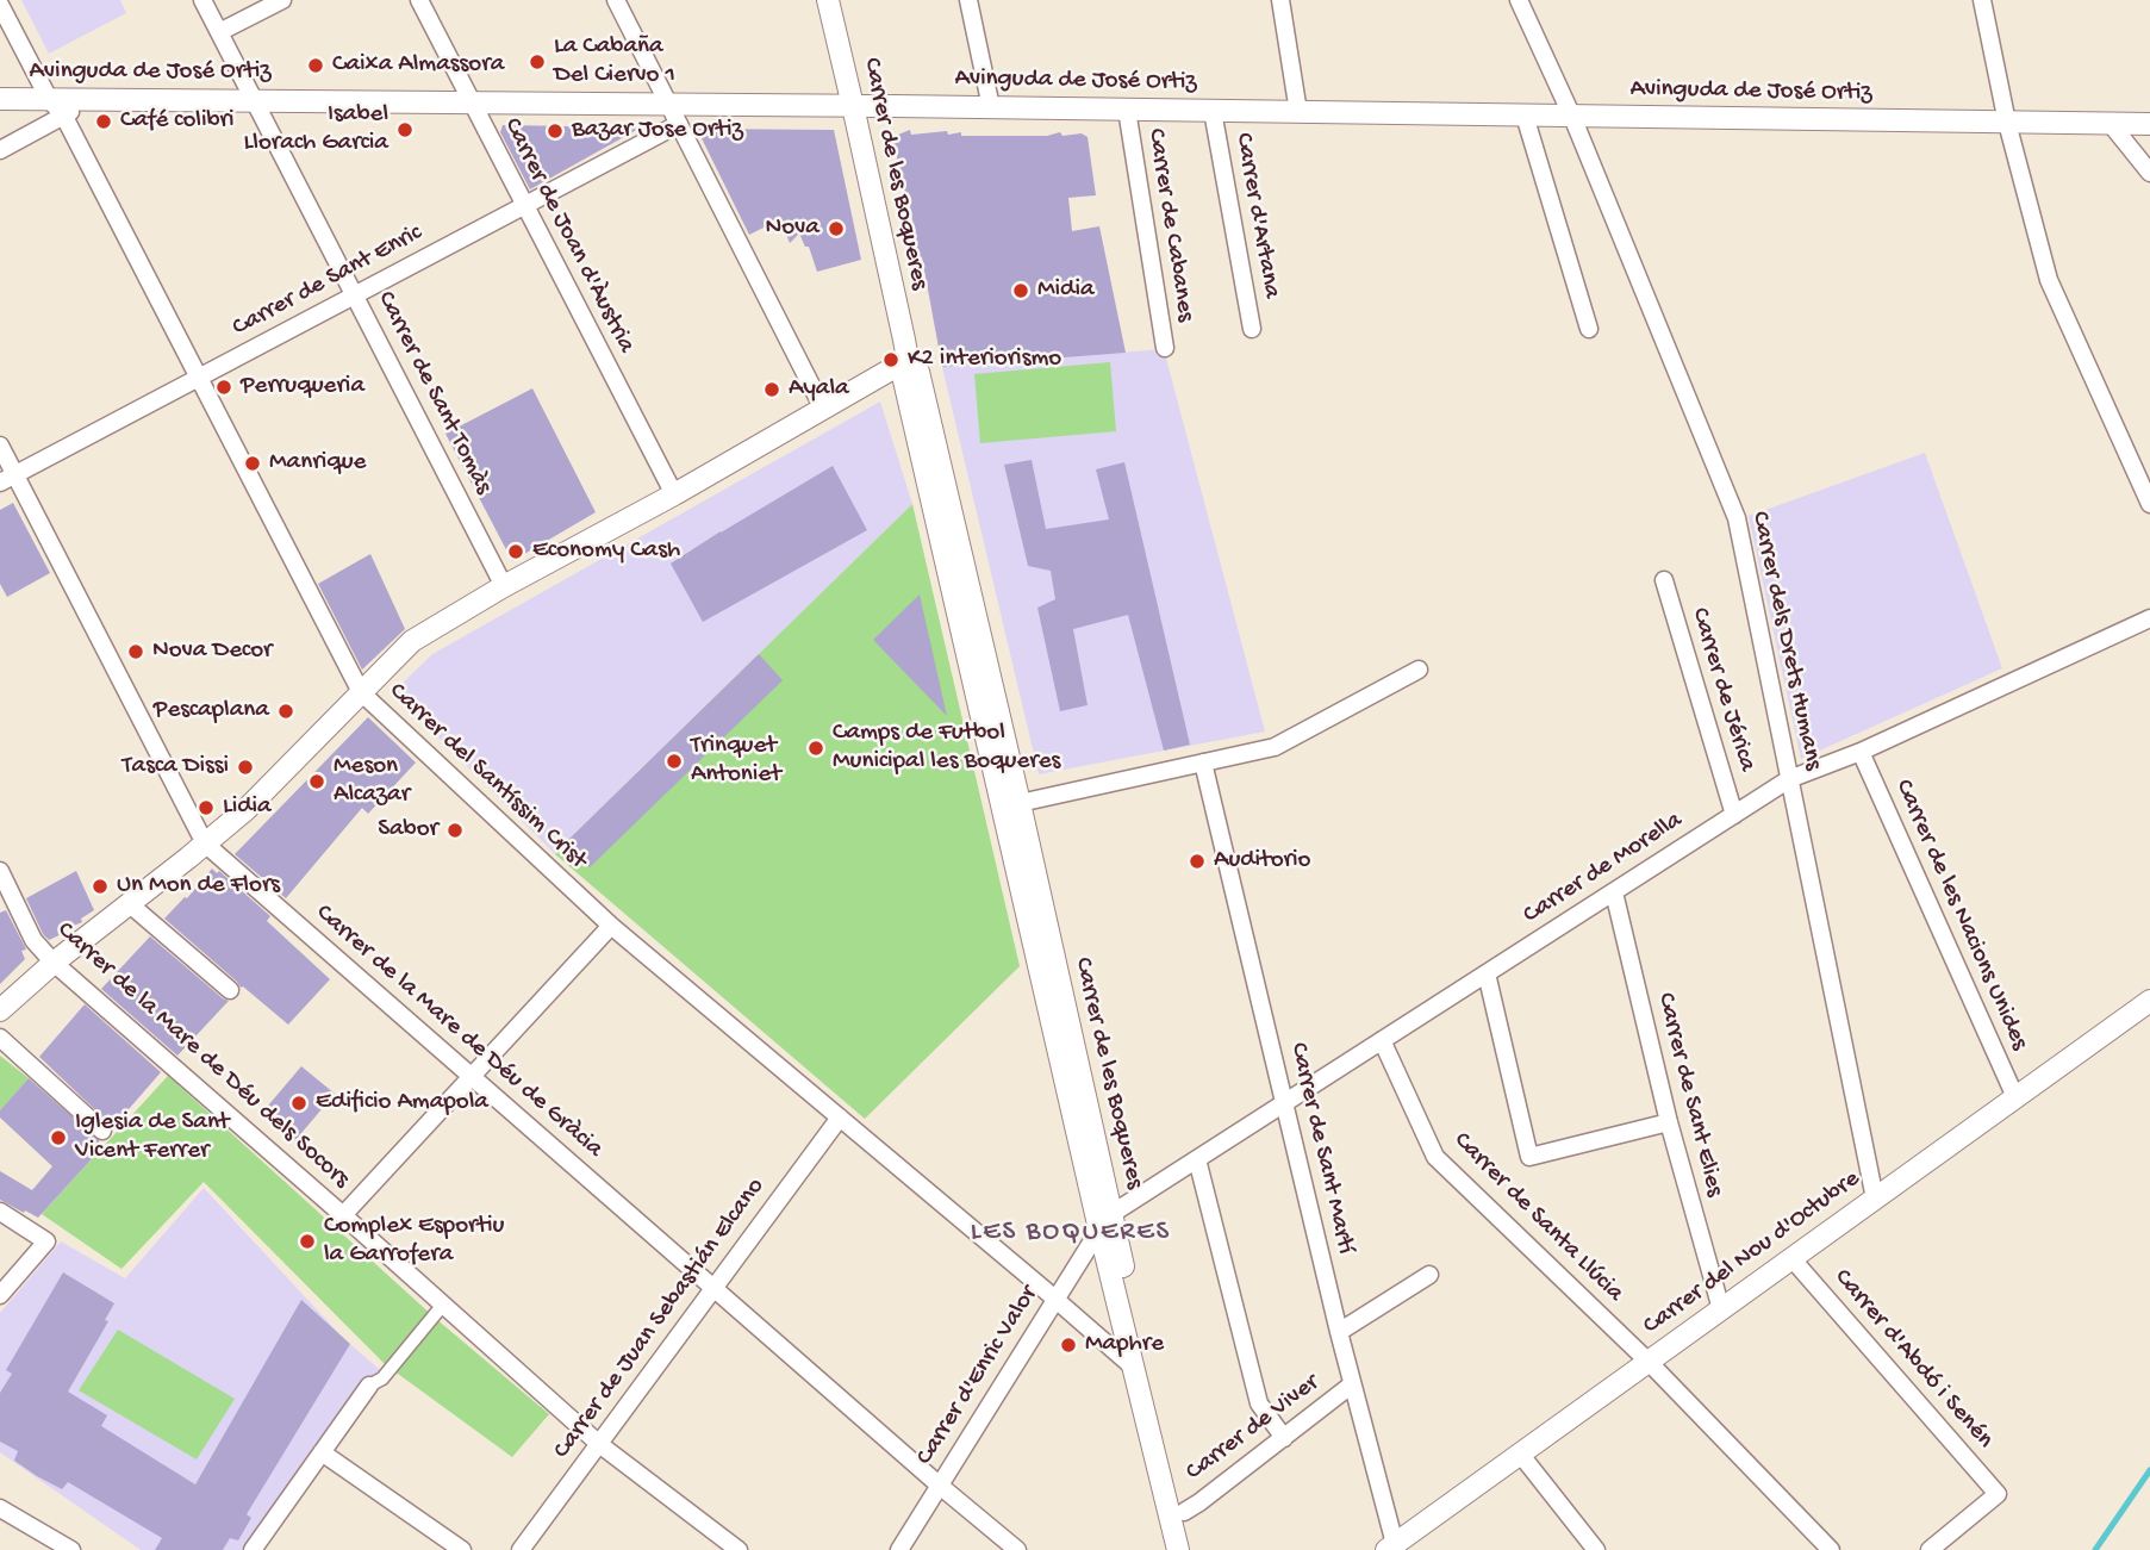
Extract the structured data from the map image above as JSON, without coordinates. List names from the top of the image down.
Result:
{
  "streets": {
    "street": [
      "Avinguda de José Ortiz",
      "Carrer de les Boqueres",
      "Carrer d'Artana",
      "Carrer de Cabanes",
      "Carrer de Joan d'Àustria",
      "Carrer de Sant Enric",
      "Carrer de Sant Tomàs",
      "Carrer dels Drets Humans",
      "Carrer de Jérica",
      "Carrer del Santíssim Crist",
      "Carrer de Morella",
      "Carrer de les Nacions Unides",
      "Carrer de la Mare de Déu de Gràcia",
      "Carrer de la Mare de Déu dels Socors",
      "Carrer de Sant Elies",
      "Carrer de Sant Martí",
      "Carrer de Santa Llúcia",
      "Carrer del Nou d'Octubre",
      "Carrer de Juan Sebastián Elcano",
      "Carrer d'Abdó i Senén",
      "Carrer d'Enric Valor",
      "Carrer de Viver"
    ]
  },
  "crossings": [
    ["Avinguda de José Ortiz", "Carrer de les Boqueres"],
    ["Avinguda de José Ortiz", "Carrer d'Artana"],
    ["Avinguda de José Ortiz", "Carrer de Cabanes"],
    ["Avinguda de José Ortiz", "Carrer de Joan d'Àustria"],
    ["Avinguda de José Ortiz", "Carrer de Sant Tomàs"],
    ["Avinguda de José Ortiz", "Carrer dels Drets Humans"],
    ["Avinguda de José Ortiz", "Carrer del Santíssim Crist"],
    ["Carrer de les Boqueres", "Carrer del Santíssim Crist"],
    ["Carrer de les Boqueres", "Carrer de Morella"],
    ["Carrer de les Boqueres", "Carrer d'Enric Valor"],
    ["Carrer de les Boqueres", "Carrer de Viver"],
    ["Carrer de Joan d'Àustria", "Carrer de Sant Enric"],
    ["Carrer de Sant Enric", "Carrer de Sant Tomàs"],
    ["Carrer de Sant Enric", "Carrer del Santíssim Crist"],
    ["Carrer de Sant Enric", "Carrer de la Mare de Déu de Gràcia"],
    ["Carrer dels Drets Humans", "Carrer de Morella"],
    ["Carrer dels Drets Humans", "Carrer del Nou d'Octubre"],
    ["Carrer de Jérica", "Carrer de Morella"],
    ["Carrer del Santíssim Crist", "Carrer de Juan Sebastián Elcano"],
    ["Carrer del Santíssim Crist", "Carrer d'Enric Valor"],
    ["Carrer de Morella", "Carrer de les Nacions Unides"],
    ["Carrer de Morella", "Carrer de Sant Elies"],
    ["Carrer de Morella", "Carrer de Sant Martí"],
    ["Carrer de Morella", "Carrer de Santa Llúcia"],
    ["Carrer de Morella", "Carrer d'Enric Valor"],
    ["Carrer de les Nacions Unides", "Carrer del Nou d'Octubre"],
    ["Carrer de la Mare de Déu de Gràcia", "Carrer de Juan Sebastián Elcano"],
    ["Carrer de la Mare de Déu de Gràcia", "Carrer d'Enric Valor"],
    ["Carrer de la Mare de Déu dels Socors", "Carrer de Juan Sebastián Elcano"],
    ["Carrer de Sant Elies", "Carrer del Nou d'Octubre"],
    ["Carrer de Sant Martí", "Carrer del Nou d'Octubre"],
    ["Carrer de Sant Martí", "Carrer de Viver"],
    ["Carrer de Santa Llúcia", "Carrer del Nou d'Octubre"],
    ["Carrer del Nou d'Octubre", "Carrer d'Abdó i Senén"]
  ],
  "districts": ["LES BOQUERES"],
  "places": [
    "La Cabaña Del Ciervo 1",
    "Caixa Almassora",
    "Café colibri",
    "Isabel Llorach Garcia",
    "Bazar Jose Ortiz",
    "Nova",
    "Midia",
    "K2 interiorismo",
    "Perruqueria",
    "Ayala",
    "Manrique",
    "Economy Cash",
    "Nova Decor",
    "Pescaplana",
    "Camps de Futbol Municipal les Boqueres",
    "Trinquet Antoniet",
    "Tasca Dissi",
    "Meson Alcazar",
    "Lidia",
    "Sabor",
    "Auditorio",
    "Un Mon de Flors",
    "Edificio Amapola",
    "Iglesia de Sant Vicent Ferrer",
    "Complex Esportiu la Garrofera",
    "Maphre"
  ]
}
